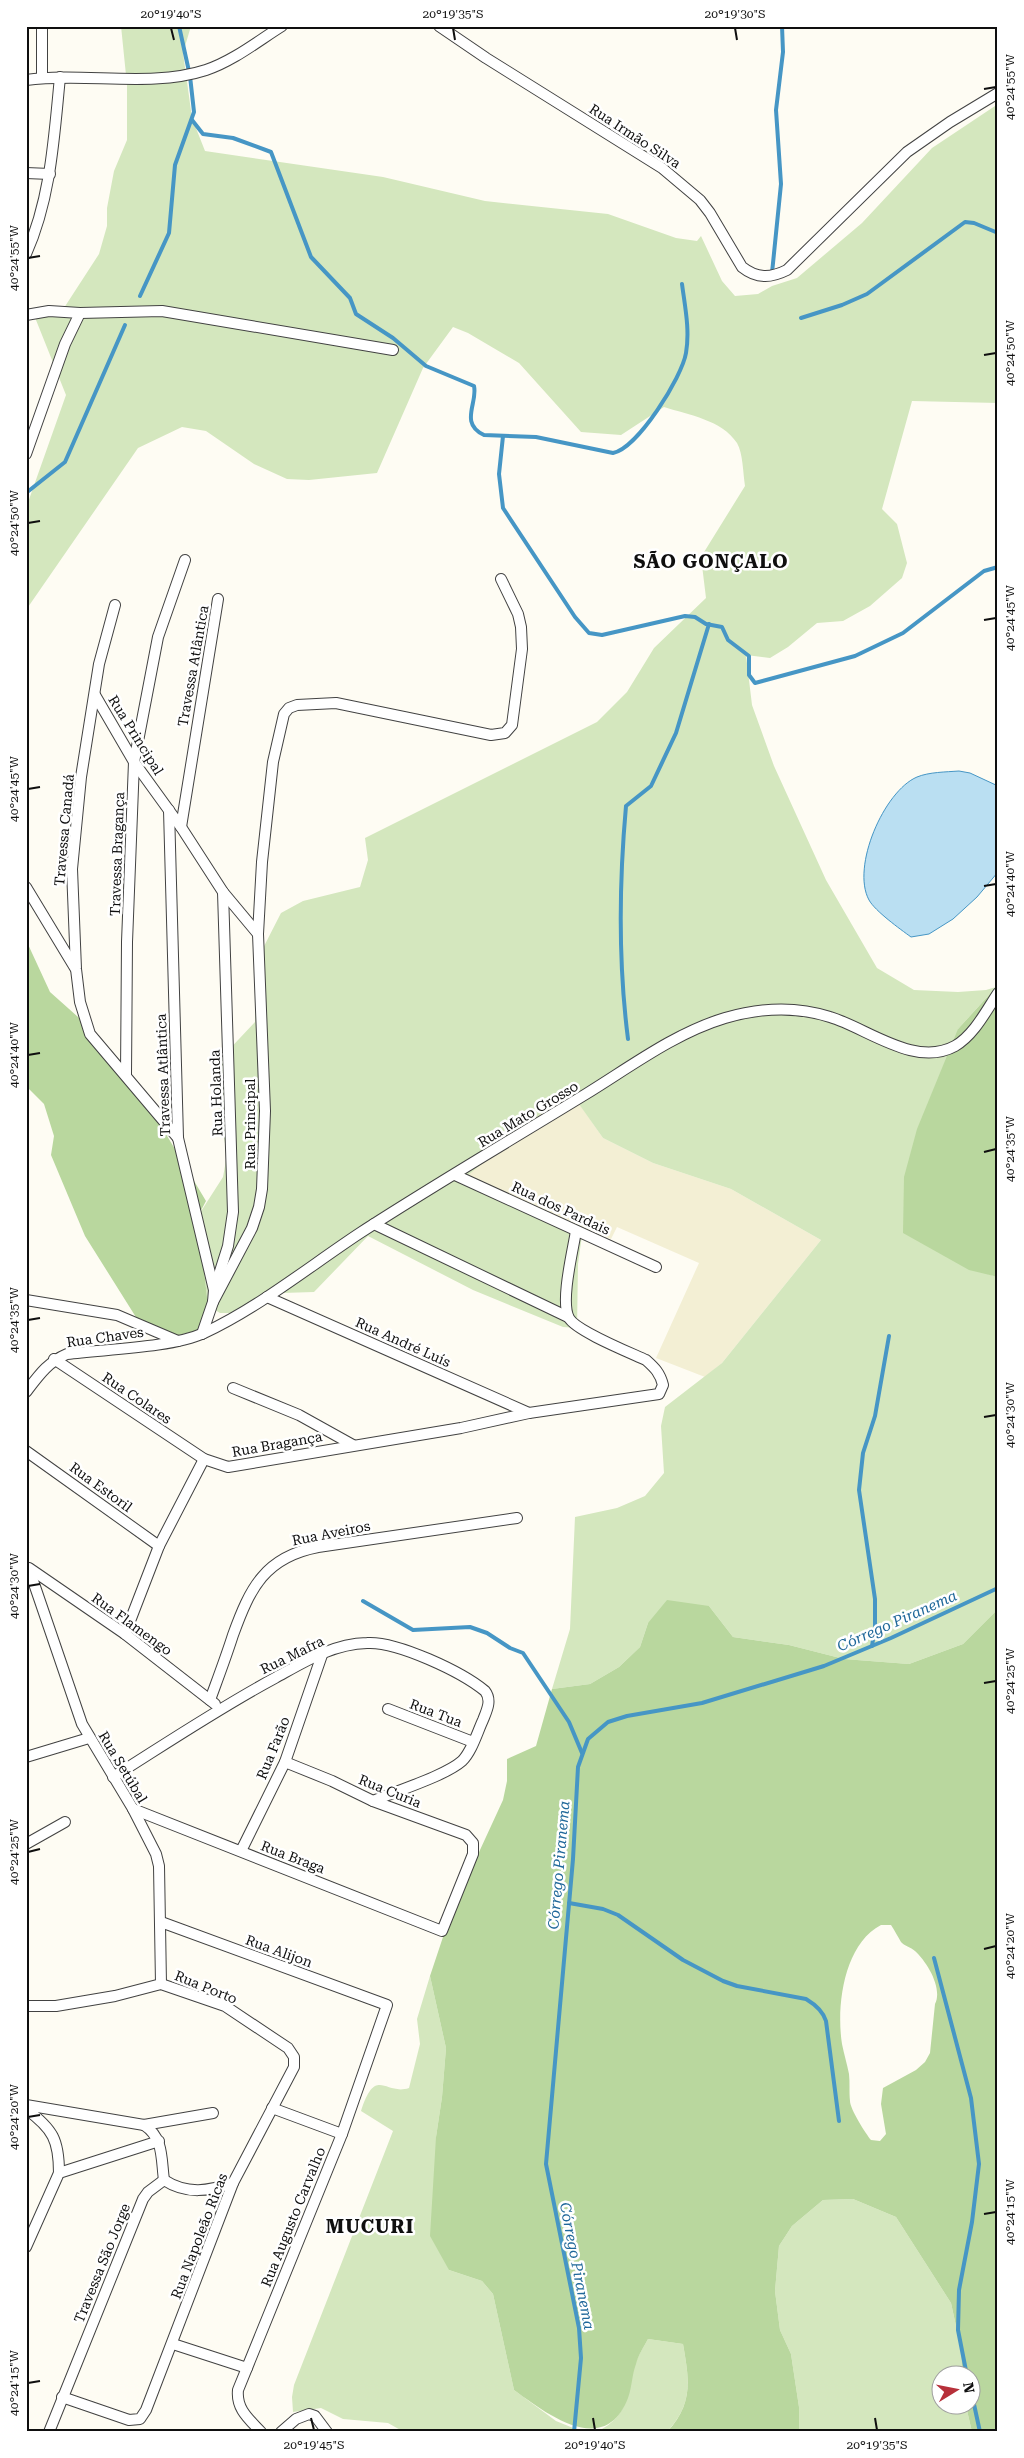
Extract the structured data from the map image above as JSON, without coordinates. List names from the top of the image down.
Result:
{
  "streets": {
    "street": [
      "Rua Irmão Silva",
      "Travessa Atlântica",
      "Rua Principal",
      "Travessa Canadá",
      "Travessa Bragança",
      "Rua Holanda",
      "Rua Mato Grosso",
      "Rua dos Pardais",
      "Rua Chaves",
      "Rua André Luís",
      "Rua Colares",
      "Rua Bragança",
      "Rua Estoril",
      "Rua Aveiros",
      "Rua Flamengo",
      "Rua Mafra",
      "Rua Tua",
      "Rua Farão",
      "Rua Setúbal",
      "Rua Curia",
      "Rua Braga",
      "Rua Alijon",
      "Rua Porto",
      "Rua Augusto Carvalho",
      "Rua Napoleão Ricas",
      "Travessa São Jorge"
    ]
  },
  "crossings": [
    ["Travessa Atlântica", "Rua Principal"],
    ["Travessa Atlântica", "Rua Holanda"],
    ["Travessa Atlântica", "Rua Mato Grosso"],
    ["Travessa Atlântica", "Rua Chaves"],
    ["Rua Principal", "Travessa Canadá"],
    ["Rua Principal", "Travessa Bragança"],
    ["Rua Principal", "Rua Holanda"],
    ["Travessa Canadá", "Travessa Bragança"],
    ["Rua Mato Grosso", "Rua dos Pardais"],
    ["Rua Mato Grosso", "Rua Chaves"],
    ["Rua Mato Grosso", "Rua André Luís"],
    ["Rua Chaves", "Rua Colares"],
    ["Rua André Luís", "Rua Bragança"],
    ["Rua Colares", "Rua Bragança"],
    ["Rua Aveiros", "Rua Flamengo"],
    ["Rua Flamengo", "Rua Mafra"],
    ["Rua Flamengo", "Rua Setúbal"],
    ["Rua Mafra", "Rua Tua"],
    ["Rua Mafra", "Rua Farão"],
    ["Rua Mafra", "Rua Curia"],
    ["Rua Tua", "Rua Farão"],
    ["Rua Tua", "Rua Curia"],
    ["Rua Farão", "Rua Curia"],
    ["Rua Farão", "Rua Braga"],
    ["Rua Setúbal", "Rua Braga"],
    ["Rua Setúbal", "Rua Alijon"],
    ["Rua Setúbal", "Rua Porto"],
    ["Rua Curia", "Rua Braga"],
    ["Rua Alijon", "Rua Augusto Carvalho"],
    ["Rua Porto", "Rua Napoleão Ricas"],
    ["Rua Napoleão Ricas", "Travessa São Jorge"]
  ],
  "districts": ["SÃO GONÇALO", "MUCURI"],
  "water": ["Córrego Piranema"],
  "north": "right",
  "coordinates": [
    "20°19'40\"S",
    "20°19'35\"S",
    "20°19'30\"S",
    "40°24'55\"W",
    "40°24'50\"W",
    "40°24'45\"W",
    "40°24'40\"W",
    "40°24'35\"W",
    "40°24'30\"W",
    "40°24'25\"W",
    "40°24'20\"W",
    "40°24'15\"W",
    "20°19'45\"S"
  ]
}
